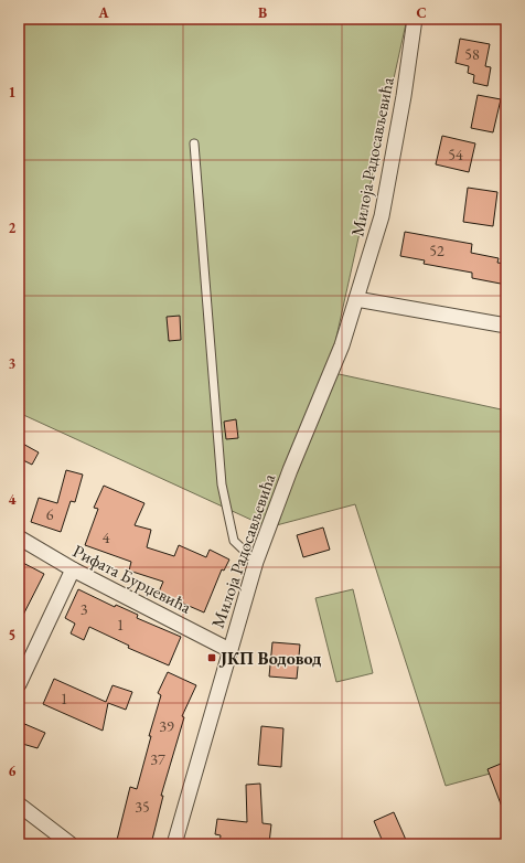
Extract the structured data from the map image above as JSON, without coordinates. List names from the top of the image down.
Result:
{
  "streets": {
    "street": ["Милоја Радосављевића", "Рифата Бурџевића"]
  },
  "crossings": [
    ["Милоја Радосављевића", "Рифата Бурџевића"]
  ],
  "places": {
    "transit": ["ЈКП Водовод"]
  },
  "house_numbers": [
    "58",
    "54",
    "52",
    "6",
    "4",
    "3",
    "1",
    "1",
    "39",
    "37",
    "35"
  ],
  "grid": {
    "columns": ["A", "B", "C"],
    "rows": [
      "1",
      "2",
      "3",
      "4",
      "5",
      "6"
    ]
  }
}
